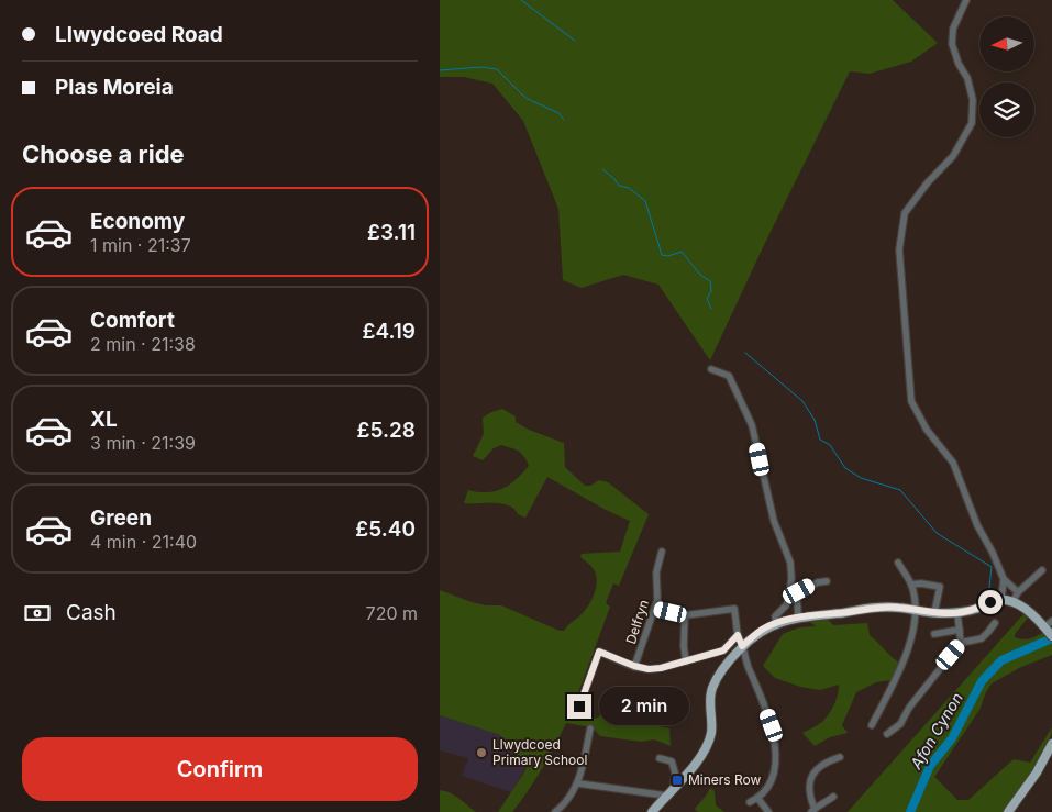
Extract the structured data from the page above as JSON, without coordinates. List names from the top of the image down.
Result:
{
  "streets": {
    "street": ["Delfryn"]
  },
  "water": ["Afon Cynon"],
  "places": {
    "other": ["Llwydcoed Primary School"],
    "transit": ["Miners Row"]
  },
  "north": "left",
  "page": {
    "banner": ["Llwydcoed Road", "Plas Moreia"],
    "heading": "Choose a ride",
    "list": [
      {
        "name": "Economy",
        "note": "1 min · 21:37",
        "value": "£3.11"
      },
      {
        "name": "Comfort",
        "note": "2 min · 21:38",
        "value": "£4.19"
      },
      {
        "name": "XL",
        "note": "3 min · 21:39",
        "value": "£5.28"
      },
      {
        "name": "Green",
        "note": "4 min · 21:40",
        "value": "£5.40"
      }
    ],
    "pay": ["Cash", "720 m"],
    "bubble": "2 min",
    "buttons": "Confirm"
  }
}
